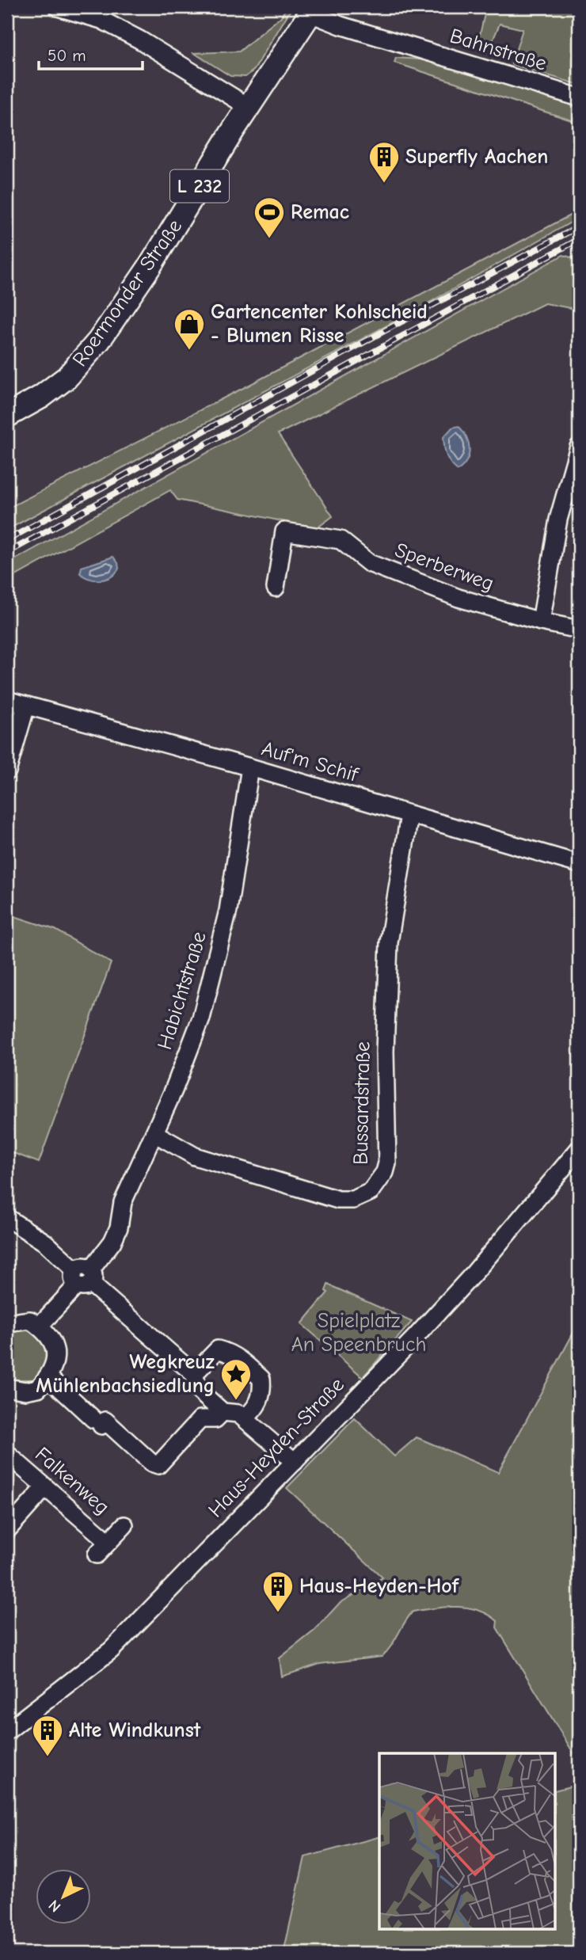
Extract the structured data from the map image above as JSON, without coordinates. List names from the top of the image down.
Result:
{
  "streets": {
    "main road": ["L 232", "Roermonder Straße"],
    "street": [
      "Bahnstraße",
      "Sperberweg",
      "Auf'm Schif",
      "Habichtstraße",
      "Bussardstraße",
      "Haus-Heyden-Straße",
      "Falkenweg"
    ]
  },
  "crossings": [
    ["Bahnstraße", "Roermonder Straße"],
    ["Auf'm Schif", "Habichtstraße"],
    ["Auf'm Schif", "Bussardstraße"],
    ["Habichtstraße", "Bussardstraße"]
  ],
  "parks": ["Spielplatz An Speenbruch"],
  "places": {
    "building": ["Superfly Aachen", "Haus-Heyden-Hof", "Alte Windkunst"],
    "sports": ["Remac"],
    "shop": ["Gartencenter Kohlscheid - Blumen Risse"],
    "place": ["Wegkreuz Mühlenbachsiedlung"]
  },
  "scale_bar": "50 m",
  "north": "bottom left"
}
